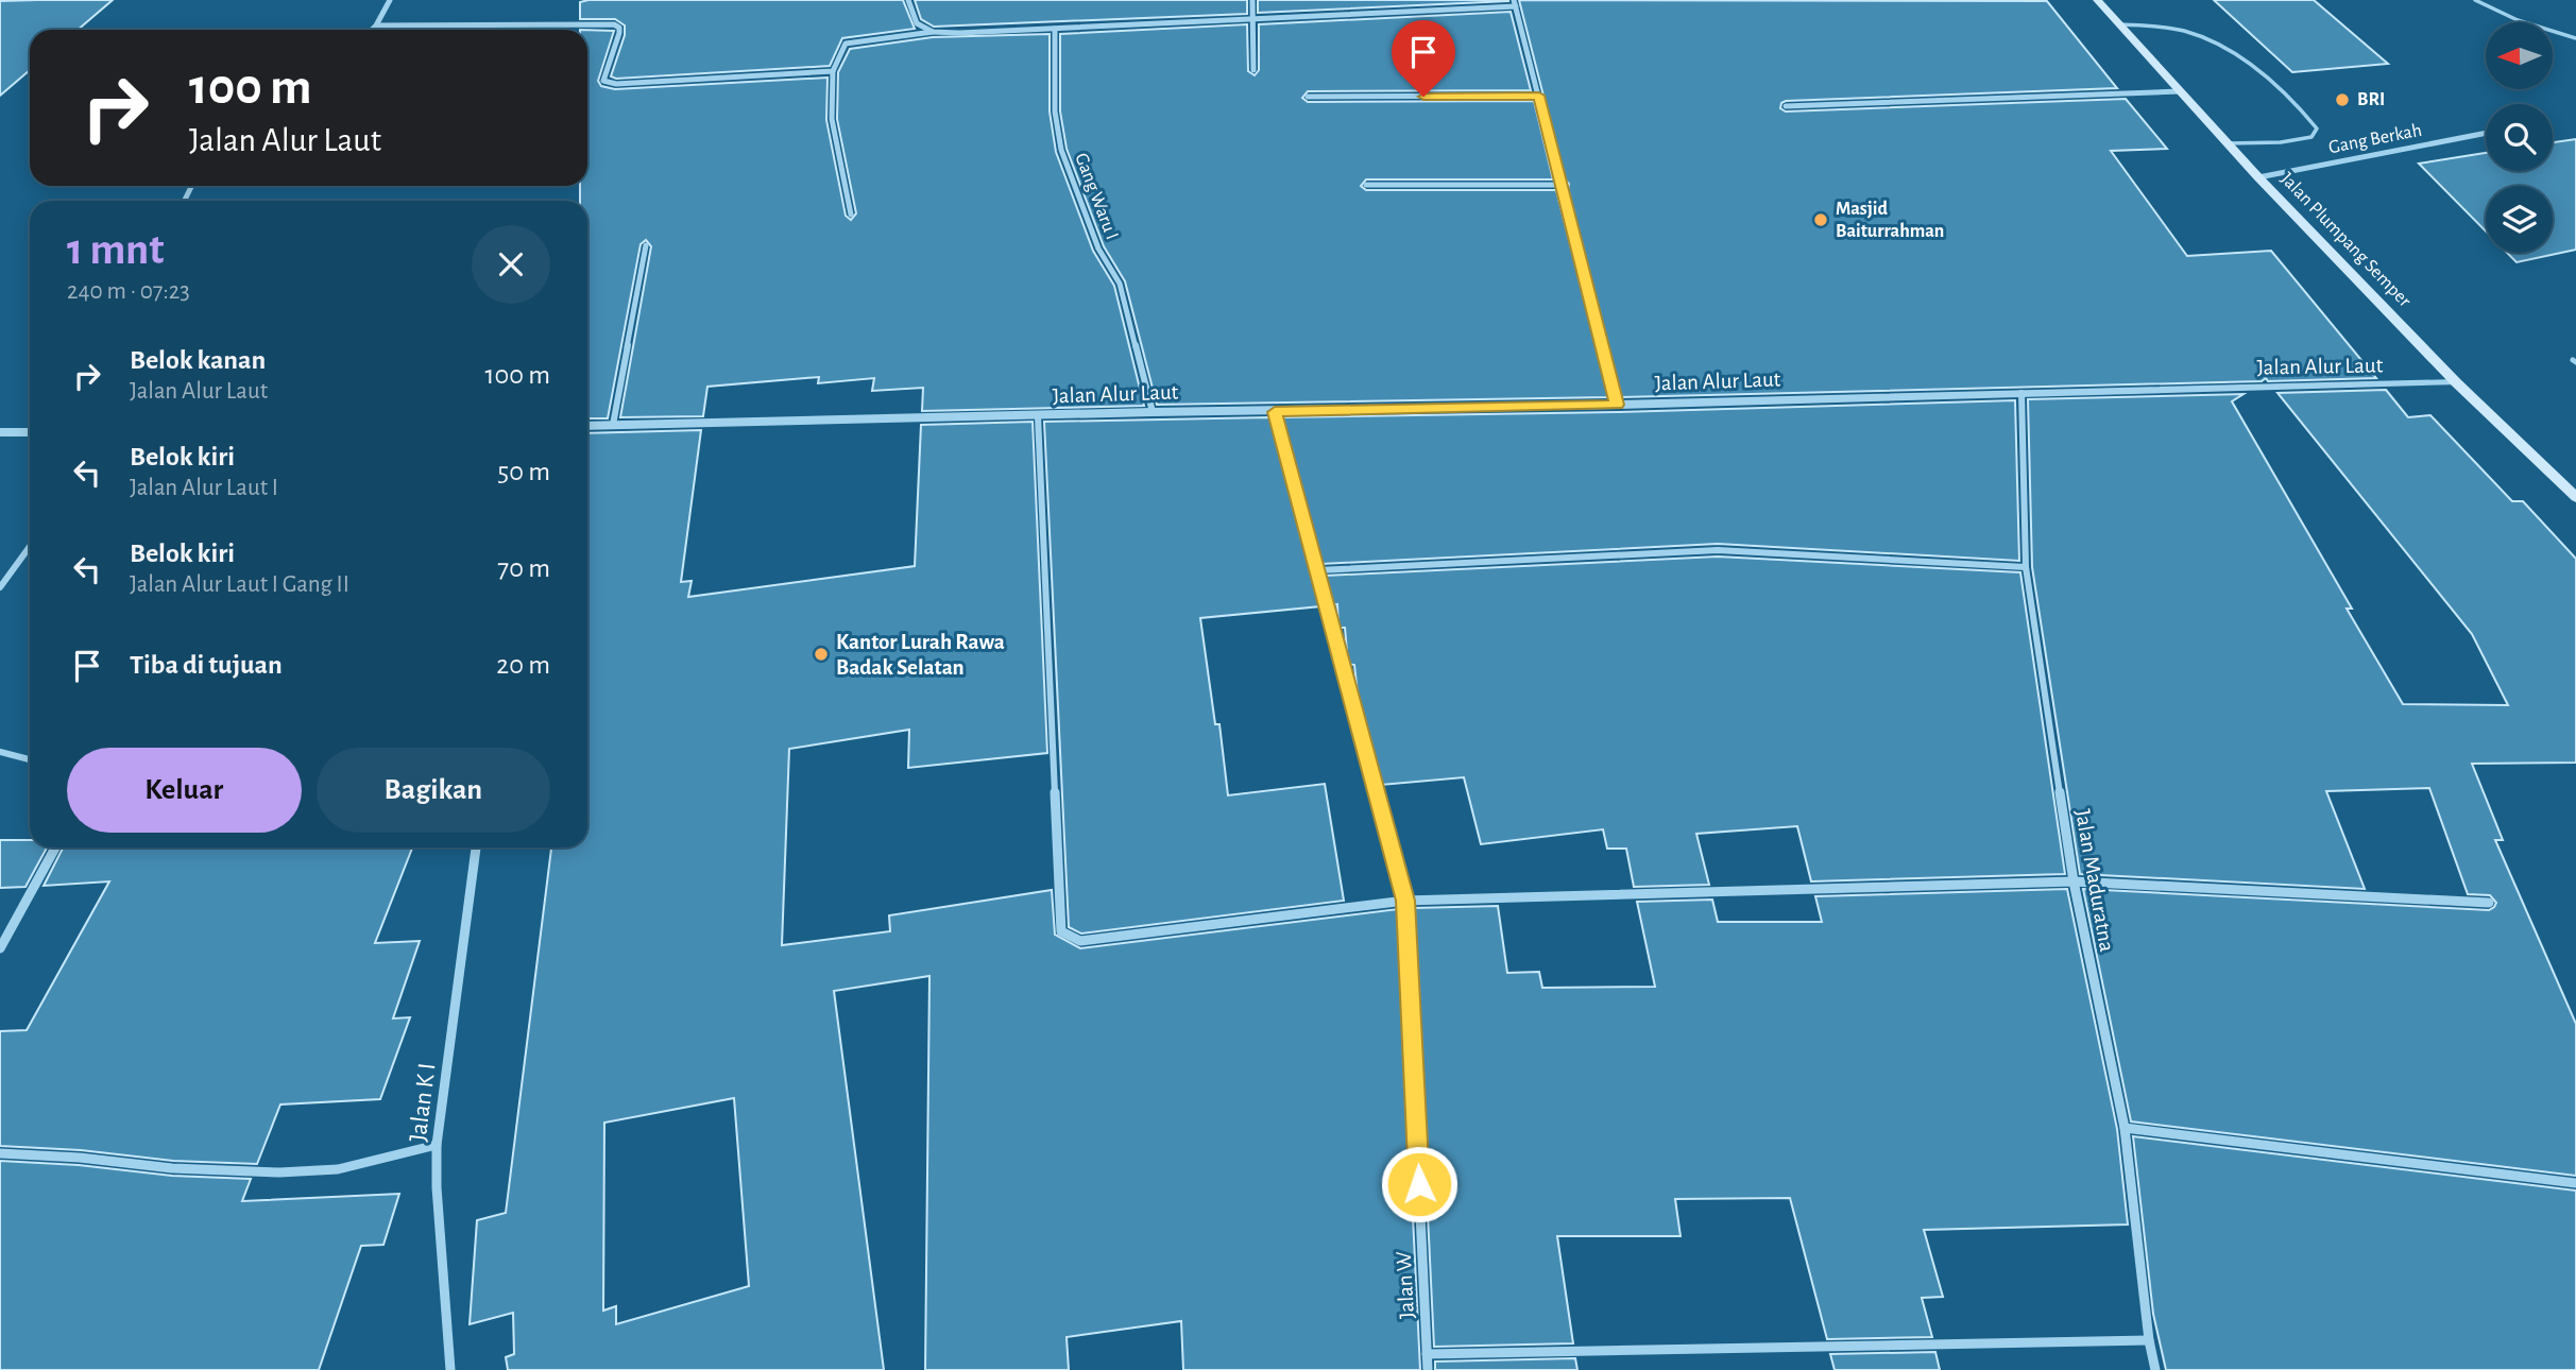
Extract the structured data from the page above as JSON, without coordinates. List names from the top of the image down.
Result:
{
  "streets": {
    "main road": ["Jalan Plumpang Semper"],
    "street": [
      "Gang Berkah",
      "Gang Waru I",
      "Jalan Alur Laut",
      "Jalan Maduratna",
      "Jalan K I",
      "Jalan W"
    ]
  },
  "crossings": [
    ["Gang Berkah", "Jalan Plumpang Semper"],
    ["Gang Waru I", "Jalan Alur Laut"],
    ["Jalan Plumpang Semper", "Jalan Alur Laut"],
    ["Jalan Alur Laut", "Jalan Maduratna"],
    ["Jalan Alur Laut", "Jalan W"]
  ],
  "places": ["BRI", "Masjid Baiturrahman", "Kantor Lurah Rawa Badak Selatan"],
  "north": "left",
  "page": {
    "turn": ["100 m", "Jalan Alur Laut"],
    "heading": ["1 mnt", "240 m · 07:23"],
    "list": [
      {
        "name": "Belok kanan",
        "note": "Jalan Alur Laut",
        "value": "100 m"
      },
      {
        "name": "Belok kiri",
        "note": "Jalan Alur Laut I",
        "value": "50 m"
      },
      {
        "name": "Belok kiri",
        "note": "Jalan Alur Laut I Gang II",
        "value": "70 m"
      },
      {
        "name": "Tiba di tujuan",
        "value": "20 m"
      }
    ],
    "buttons": ["Keluar", "Bagikan"]
  }
}
